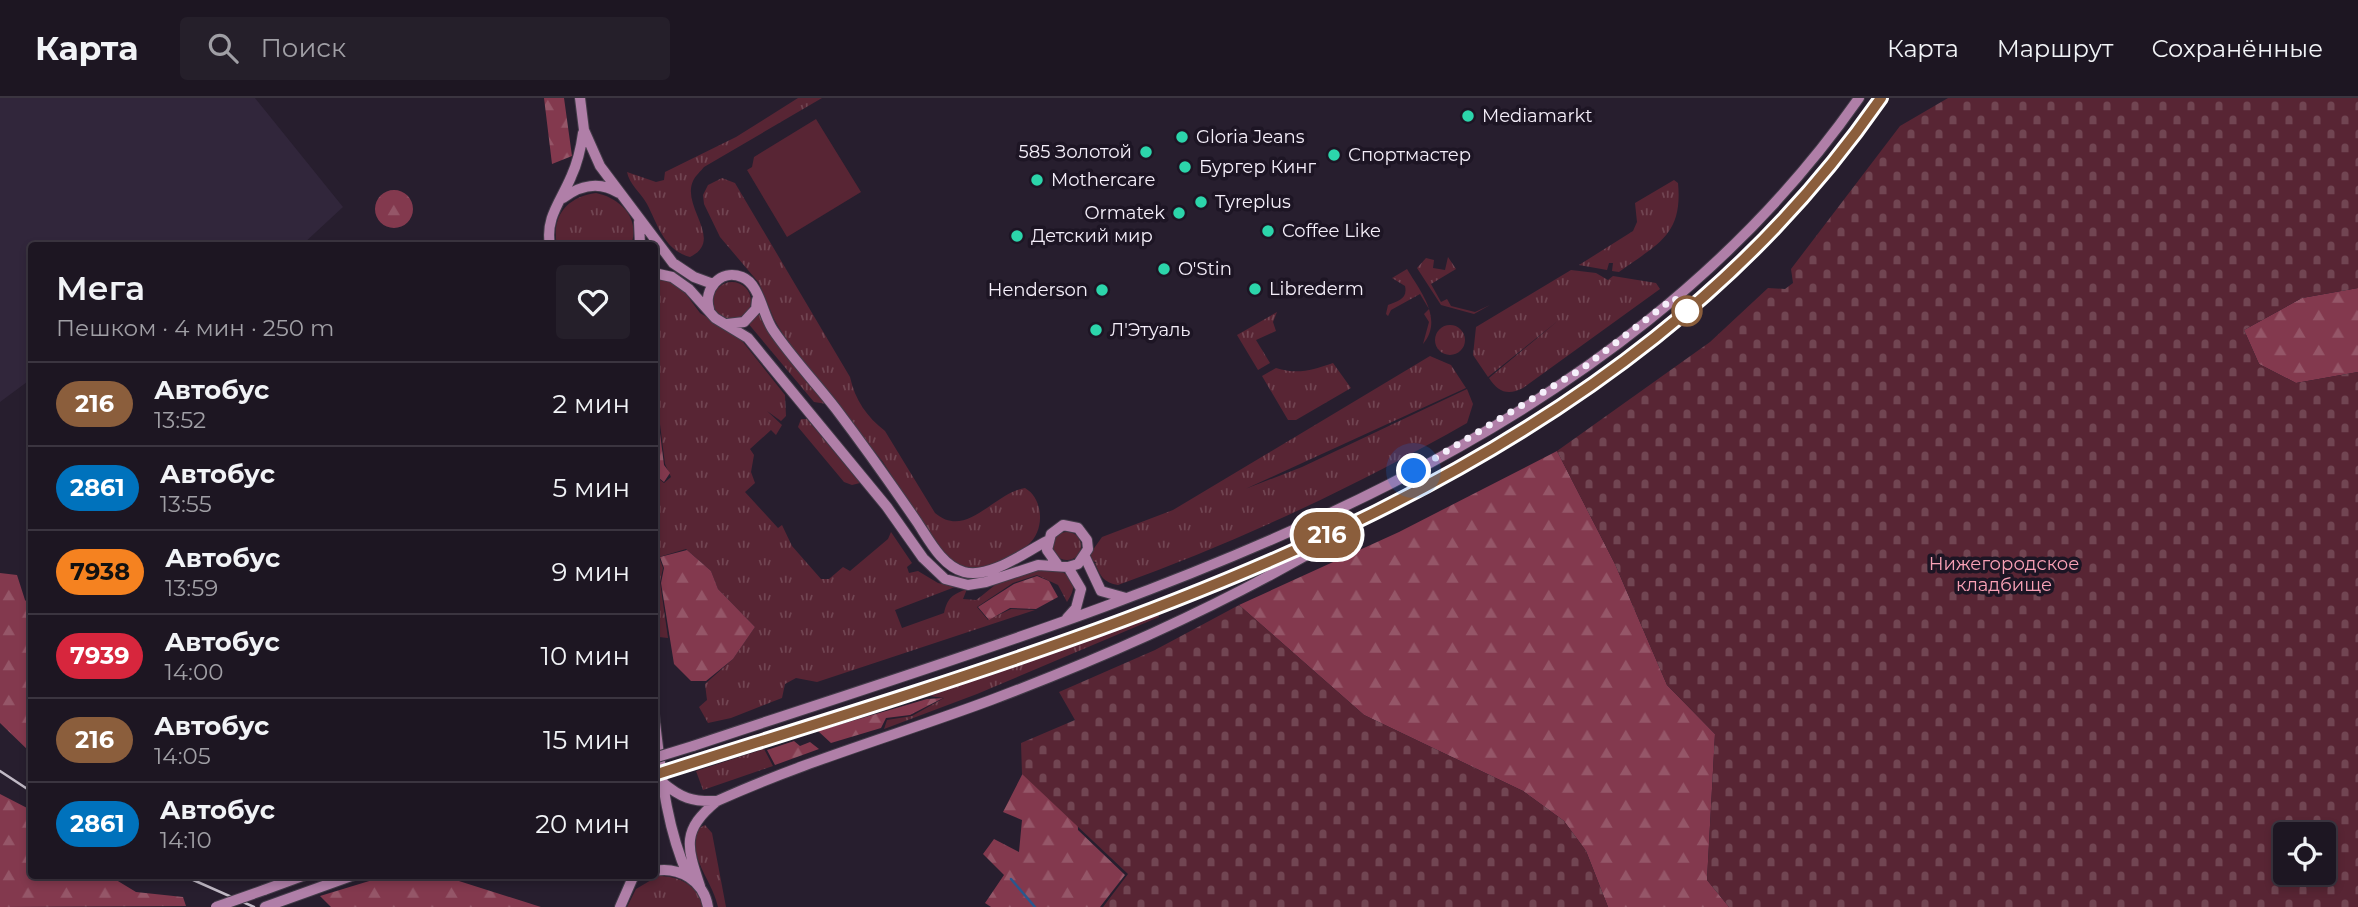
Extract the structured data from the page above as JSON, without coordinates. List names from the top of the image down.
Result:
{
  "parks": ["Нижегородское кладбище"],
  "places": [
    "Mediamarkt",
    "Gloria Jeans",
    "585 Золотой",
    "Спортмастер",
    "Бургер Кинг",
    "Mothercare",
    "Tyreplus",
    "Ormatek",
    "Coffee Like",
    "Детский мир",
    "O'Stin",
    "Librederm",
    "Henderson",
    "Л'Этуаль"
  ],
  "lines": ["bus line 216"],
  "page": {
    "header": "Карта",
    "search": "Поиск",
    "nav": ["Карта", "Маршрут", "Сохранённые"],
    "on_map": "216",
    "heading": ["Мега", "Пешком · 4 мин · 250 m"],
    "list": [
      {
        "mark": "216",
        "name": "Автобус",
        "note": "13:52",
        "value": "2 мин"
      },
      {
        "mark": "2861",
        "name": "Автобус",
        "note": "13:55",
        "value": "5 мин"
      },
      {
        "mark": "7938",
        "name": "Автобус",
        "note": "13:59",
        "value": "9 мин"
      },
      {
        "mark": "7939",
        "name": "Автобус",
        "note": "14:00",
        "value": "10 мин"
      },
      {
        "mark": "216",
        "name": "Автобус",
        "note": "14:05",
        "value": "15 мин"
      },
      {
        "mark": "2861",
        "name": "Автобус",
        "note": "14:10",
        "value": "20 мин"
      }
    ]
  }
}
